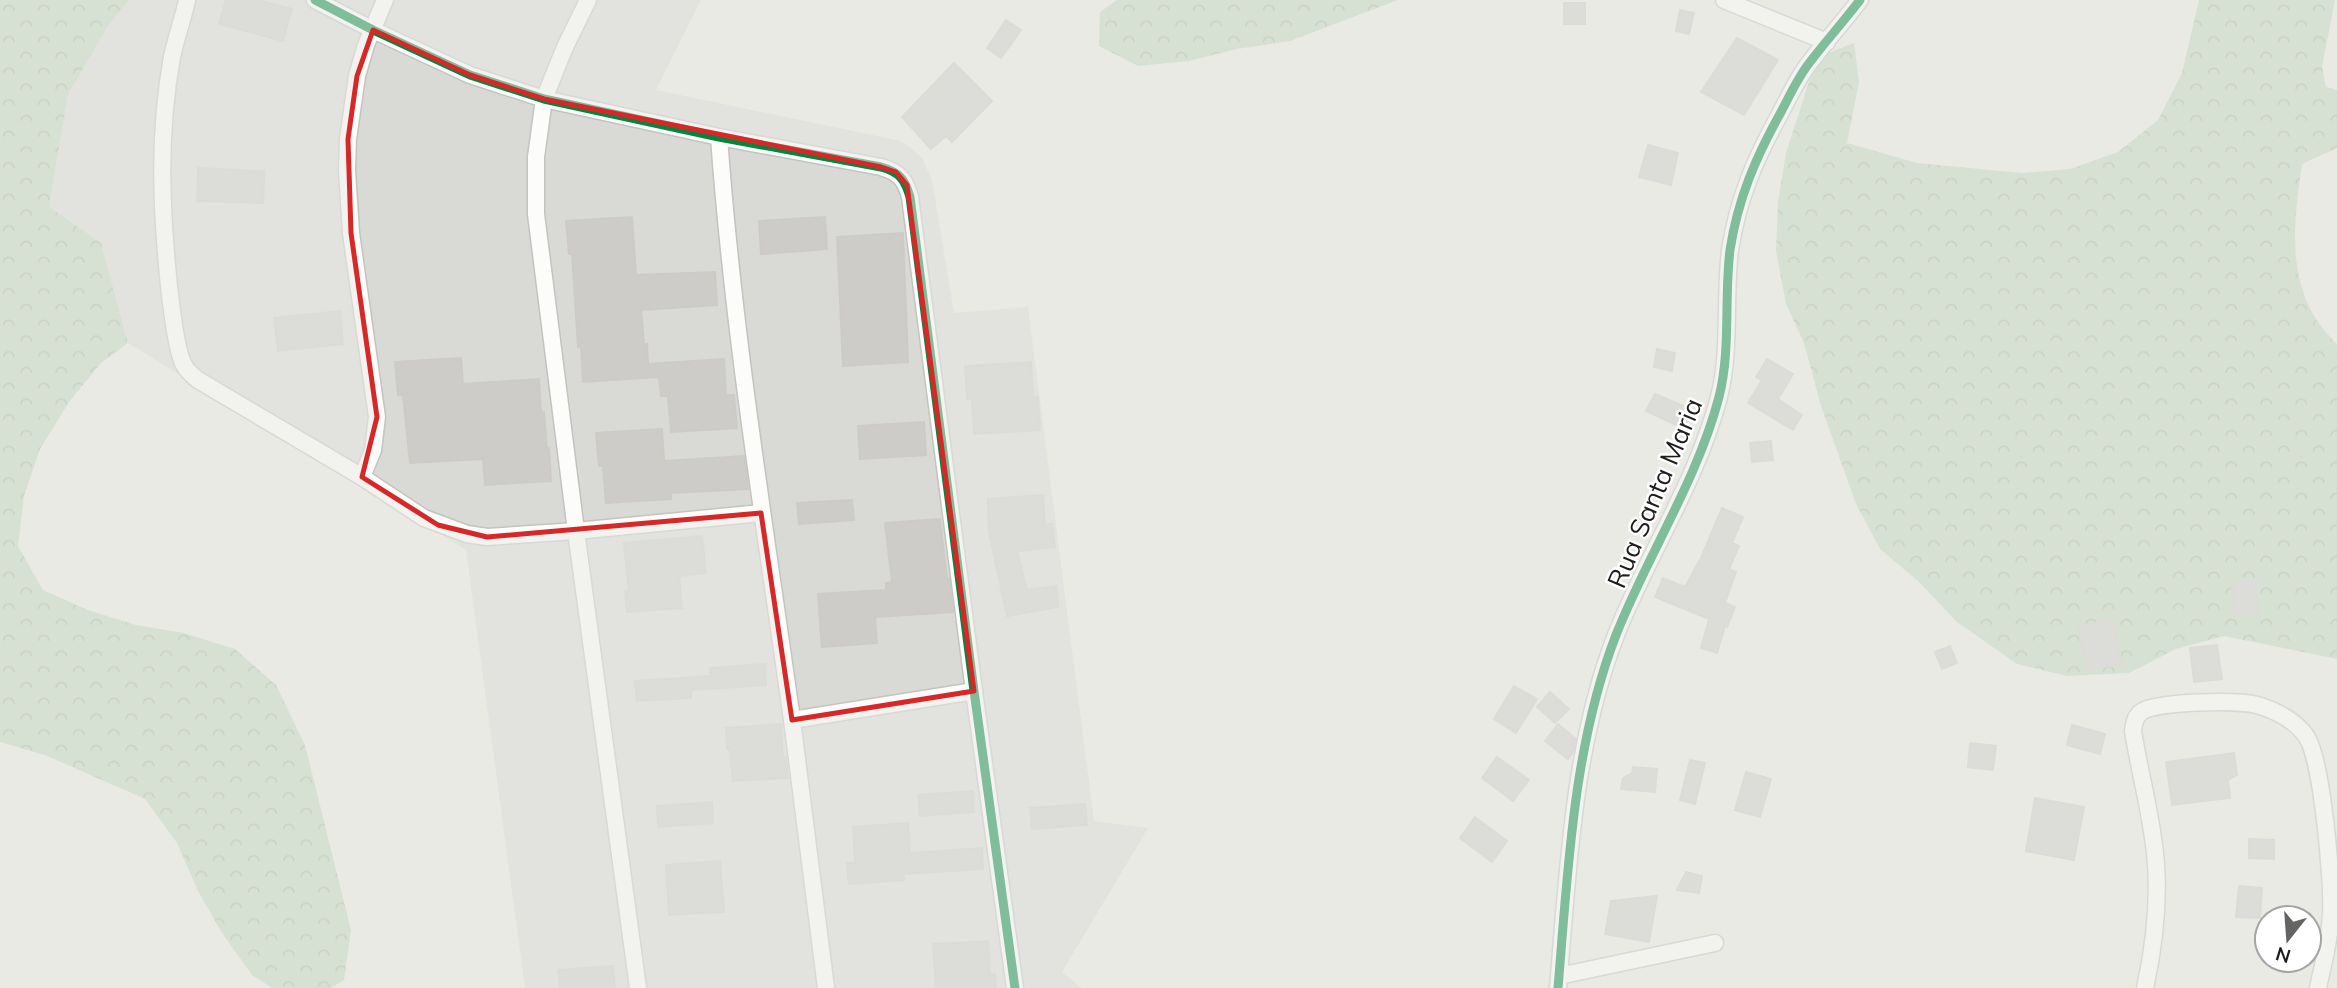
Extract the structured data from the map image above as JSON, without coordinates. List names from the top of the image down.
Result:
{
  "streets": {
    "street": ["Rua Santa Maria"]
  },
  "north": "bottom"
}
